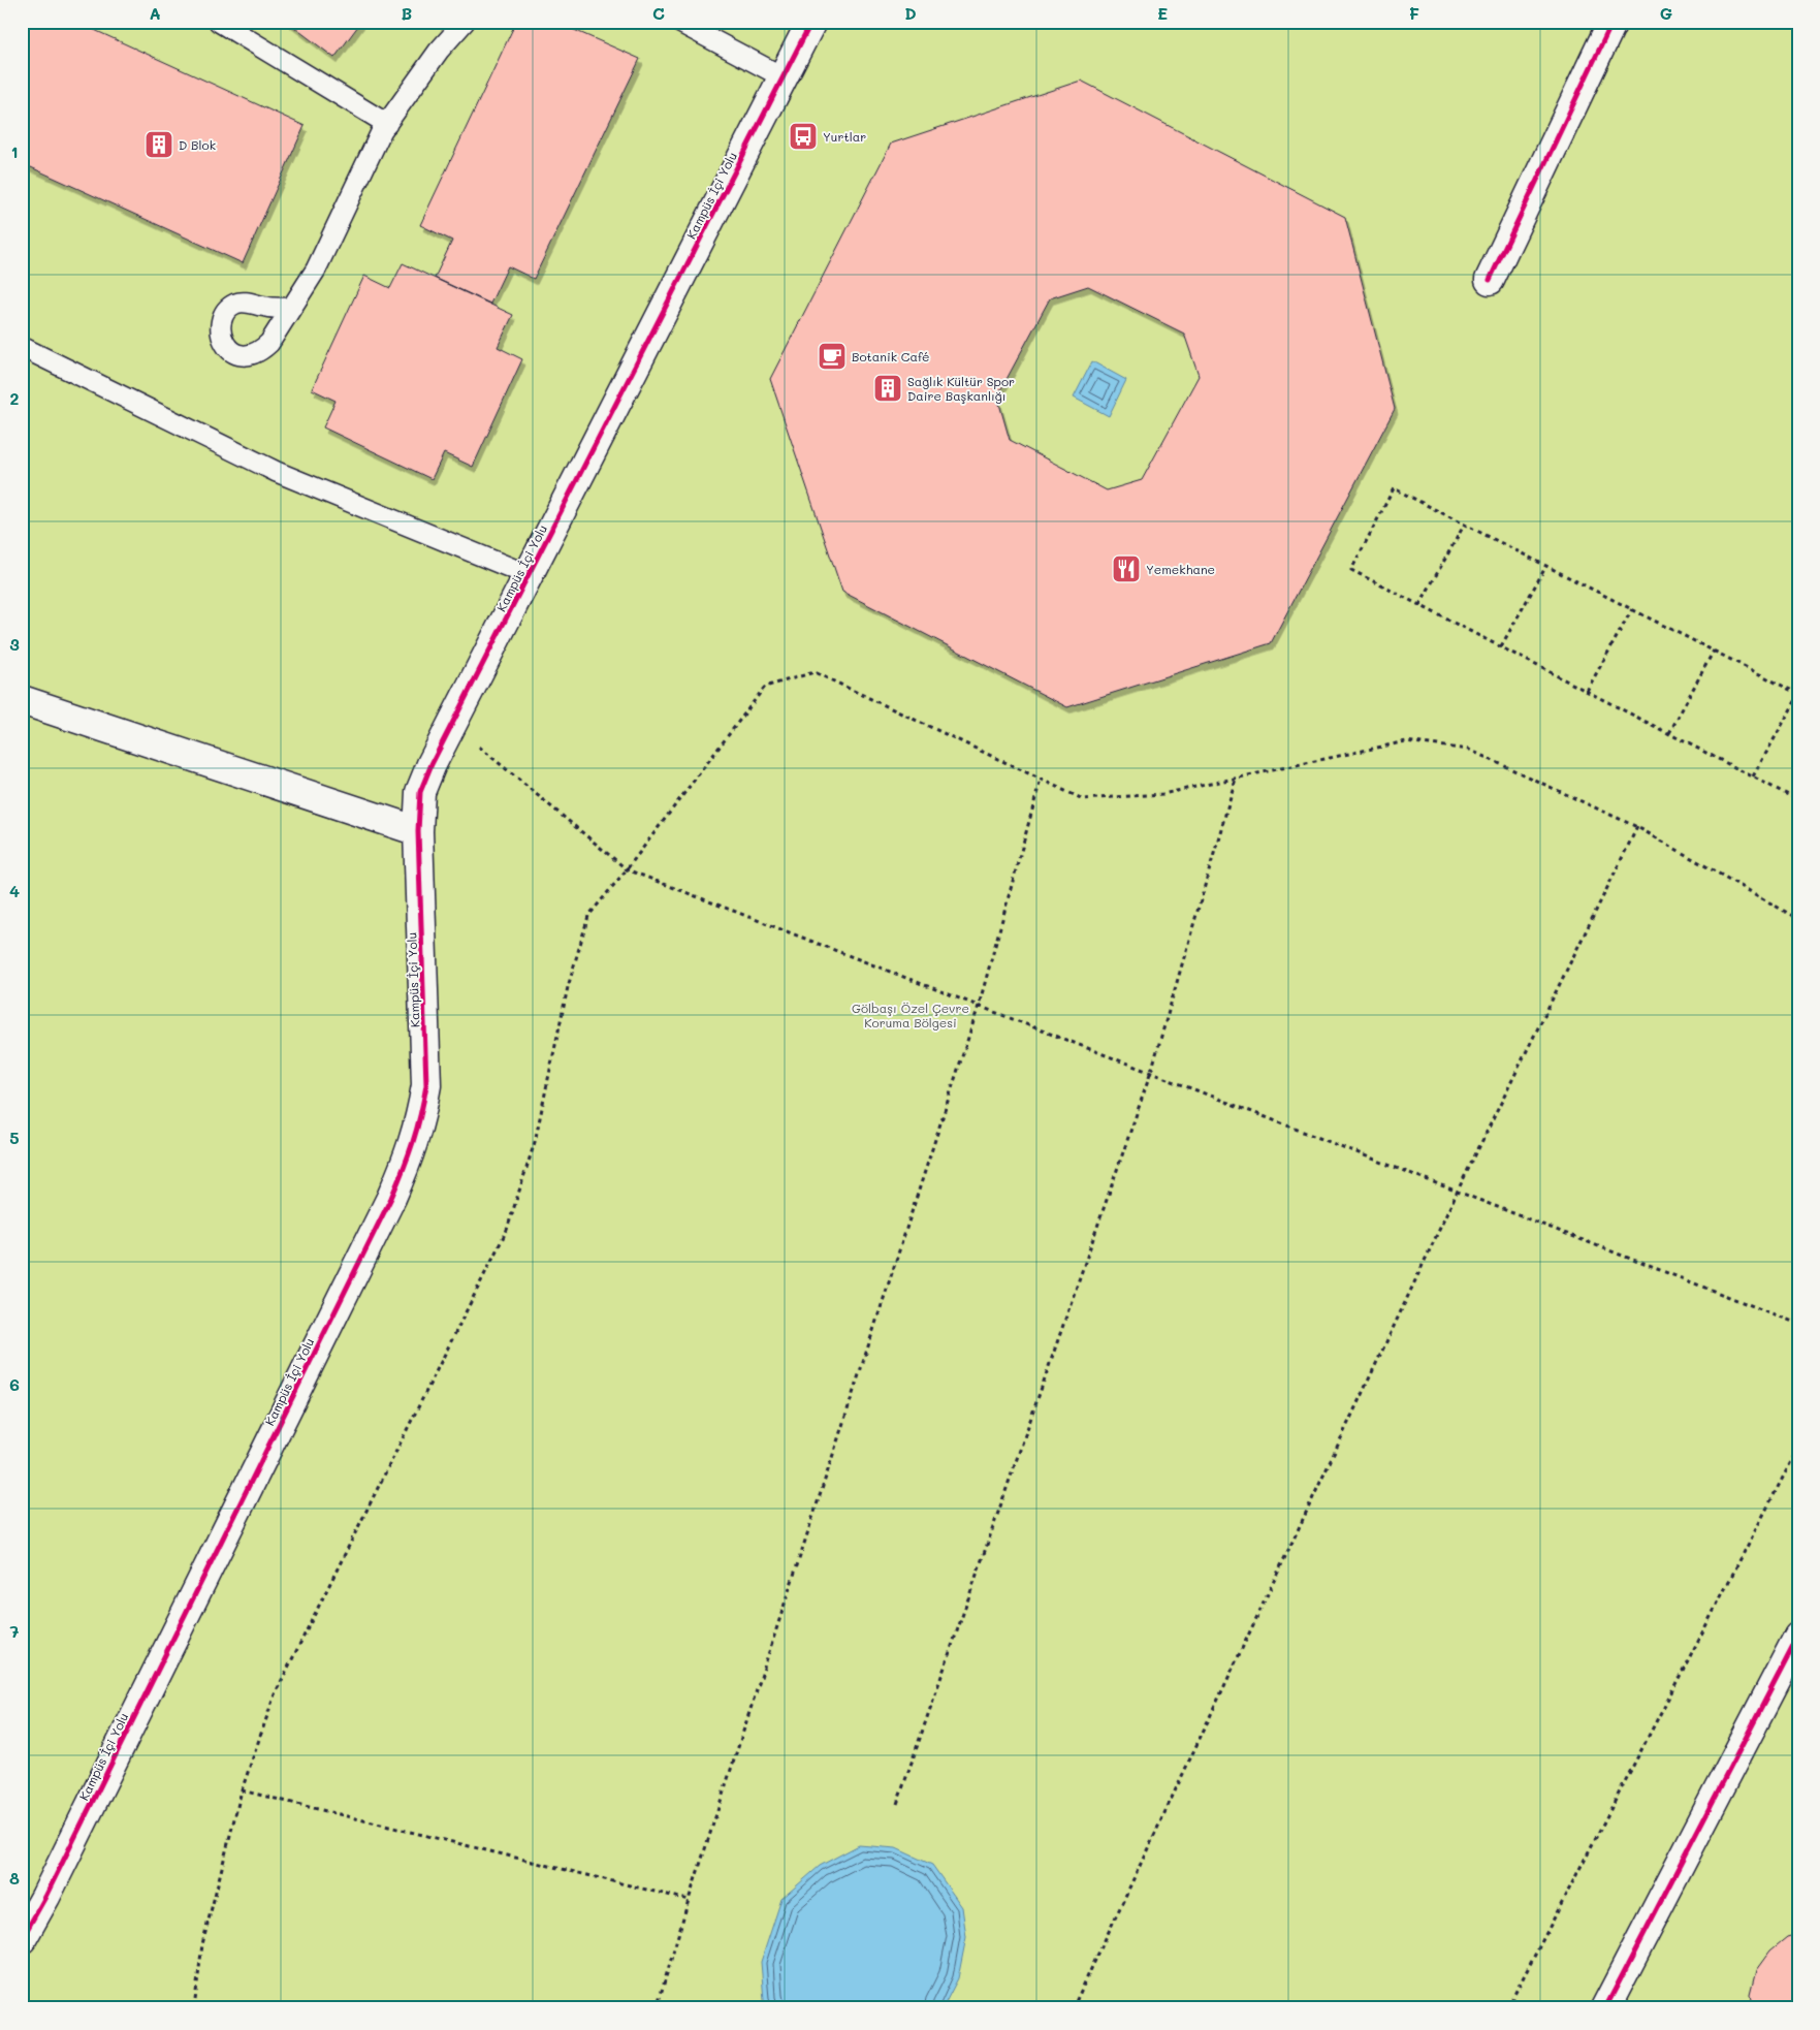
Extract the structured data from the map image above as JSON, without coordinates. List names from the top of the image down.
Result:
{
  "streets": {
    "street": ["Kampüs İçi Yolu"]
  },
  "parks": ["Gölbaşı Özel Çevre Koruma Bölgesi"],
  "places": {
    "bus stop": ["Yurtlar"],
    "building": ["D Blok", "Sağlık Kültür Spor Daire Başkanlığı"],
    "cafe": ["Botanik Café"],
    "restaurant": ["Yemekhane"]
  },
  "grid": {
    "columns": [
      "A",
      "B",
      "C",
      "D",
      "E",
      "F",
      "G"
    ],
    "rows": [
      "1",
      "2",
      "3",
      "4",
      "5",
      "6",
      "7",
      "8"
    ]
  }
}
